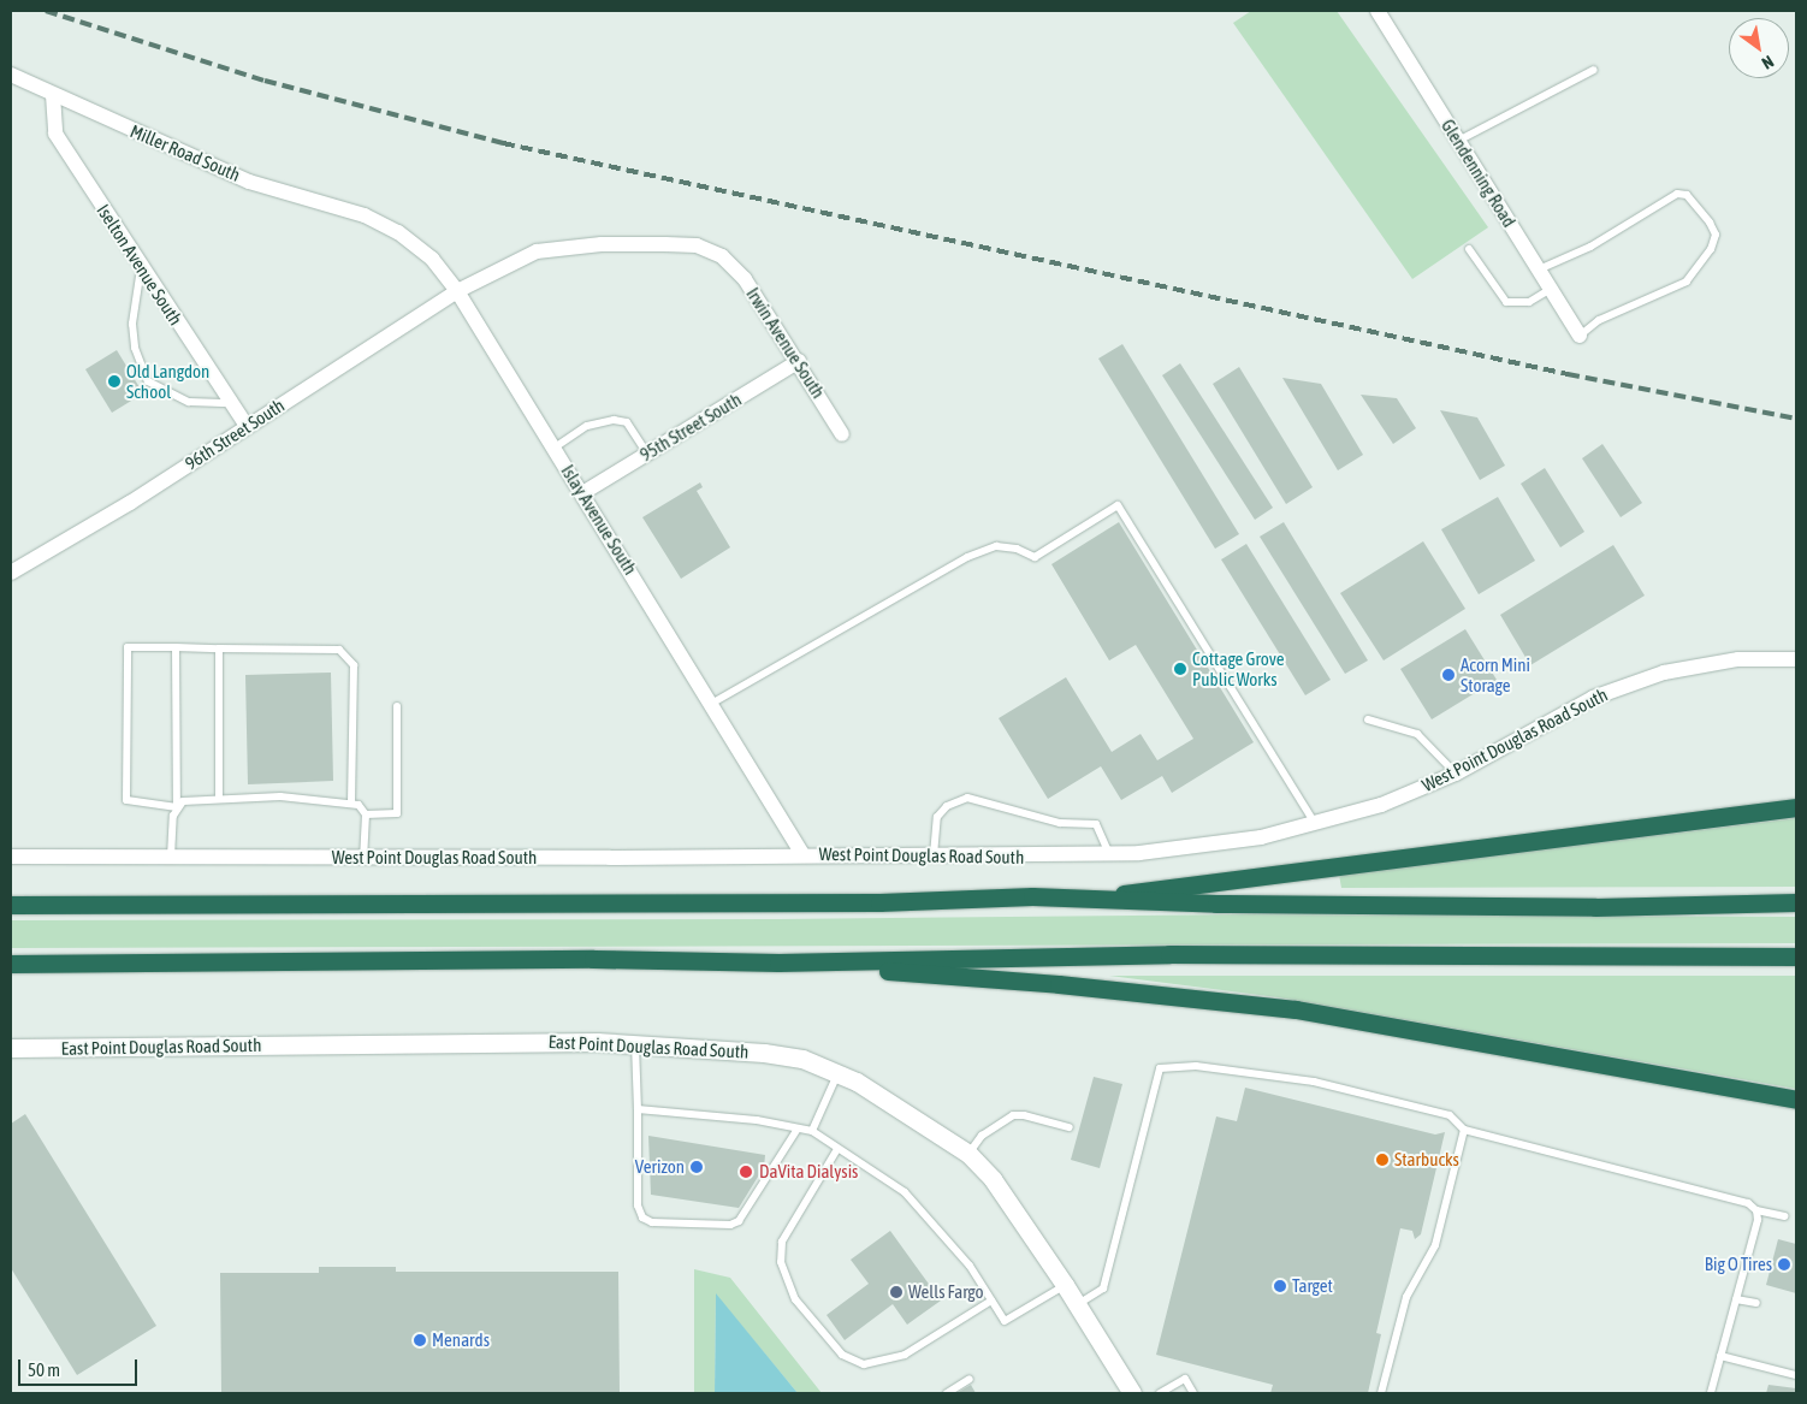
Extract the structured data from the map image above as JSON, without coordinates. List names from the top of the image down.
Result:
{
  "streets": {
    "street": [
      "Miller Road South",
      "Glendenning Road",
      "Iselton Avenue South",
      "Irwin Avenue South",
      "95th Street South",
      "96th Street South",
      "Islay Avenue South",
      "West Point Douglas Road South",
      "East Point Douglas Road South"
    ]
  },
  "crossings": [
    ["Miller Road South", "Iselton Avenue South"],
    ["Miller Road South", "Islay Avenue South"],
    ["Iselton Avenue South", "96th Street South"],
    ["Irwin Avenue South", "95th Street South"],
    ["Irwin Avenue South", "96th Street South"],
    ["Irwin Avenue South", "Islay Avenue South"],
    ["95th Street South", "Islay Avenue South"],
    ["96th Street South", "Islay Avenue South"],
    ["Islay Avenue South", "West Point Douglas Road South"]
  ],
  "places": [
    "Old Langdon School",
    "Cottage Grove Public Works",
    "Acorn Mini Storage",
    "Starbucks",
    "Verizon",
    "DaVita Dialysis",
    "Big O Tires",
    "Target",
    "Wells Fargo",
    "Menards"
  ],
  "scale_bar": "50 m",
  "north": "bottom right"
}
